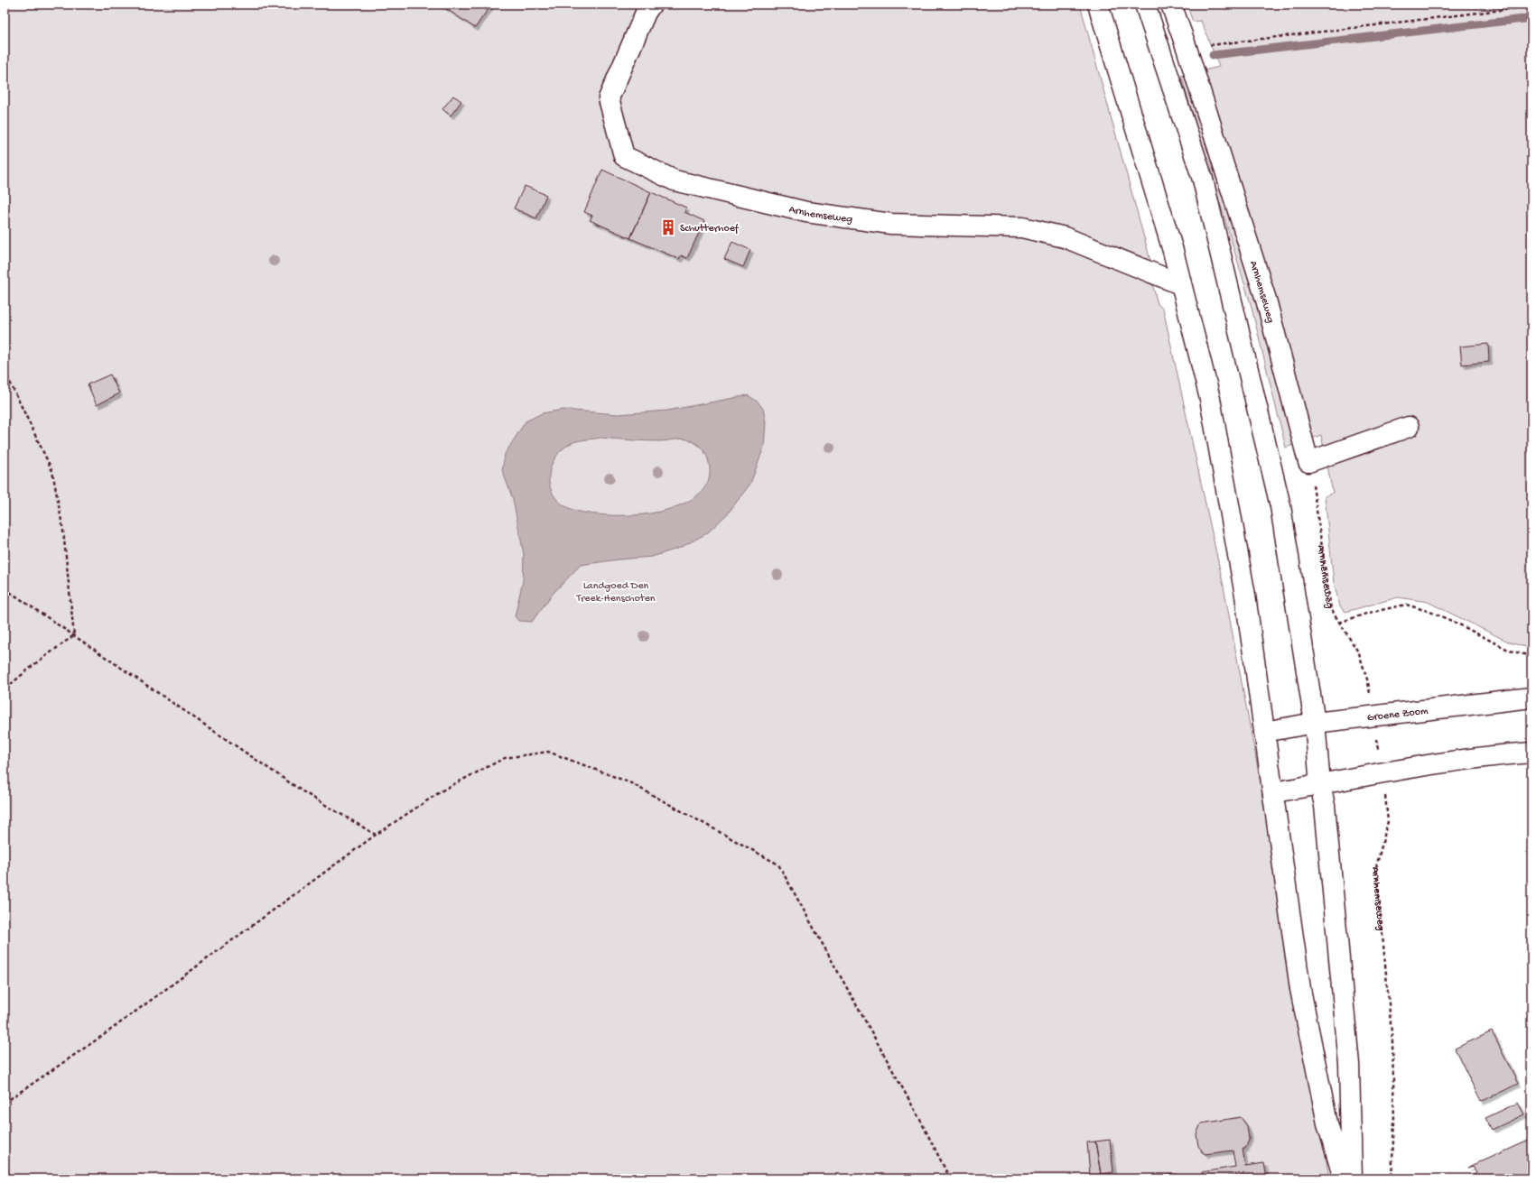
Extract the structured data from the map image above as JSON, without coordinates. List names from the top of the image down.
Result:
{
  "streets": {
    "main road": ["Arnhemseweg", "Groene Zoom"]
  },
  "crossings": [
    ["Arnhemseweg", "Groene Zoom"]
  ],
  "parks": ["Landgoed Den Treek-Henschoten"],
  "places": {
    "building": ["Schutterhoef"]
  }
}
